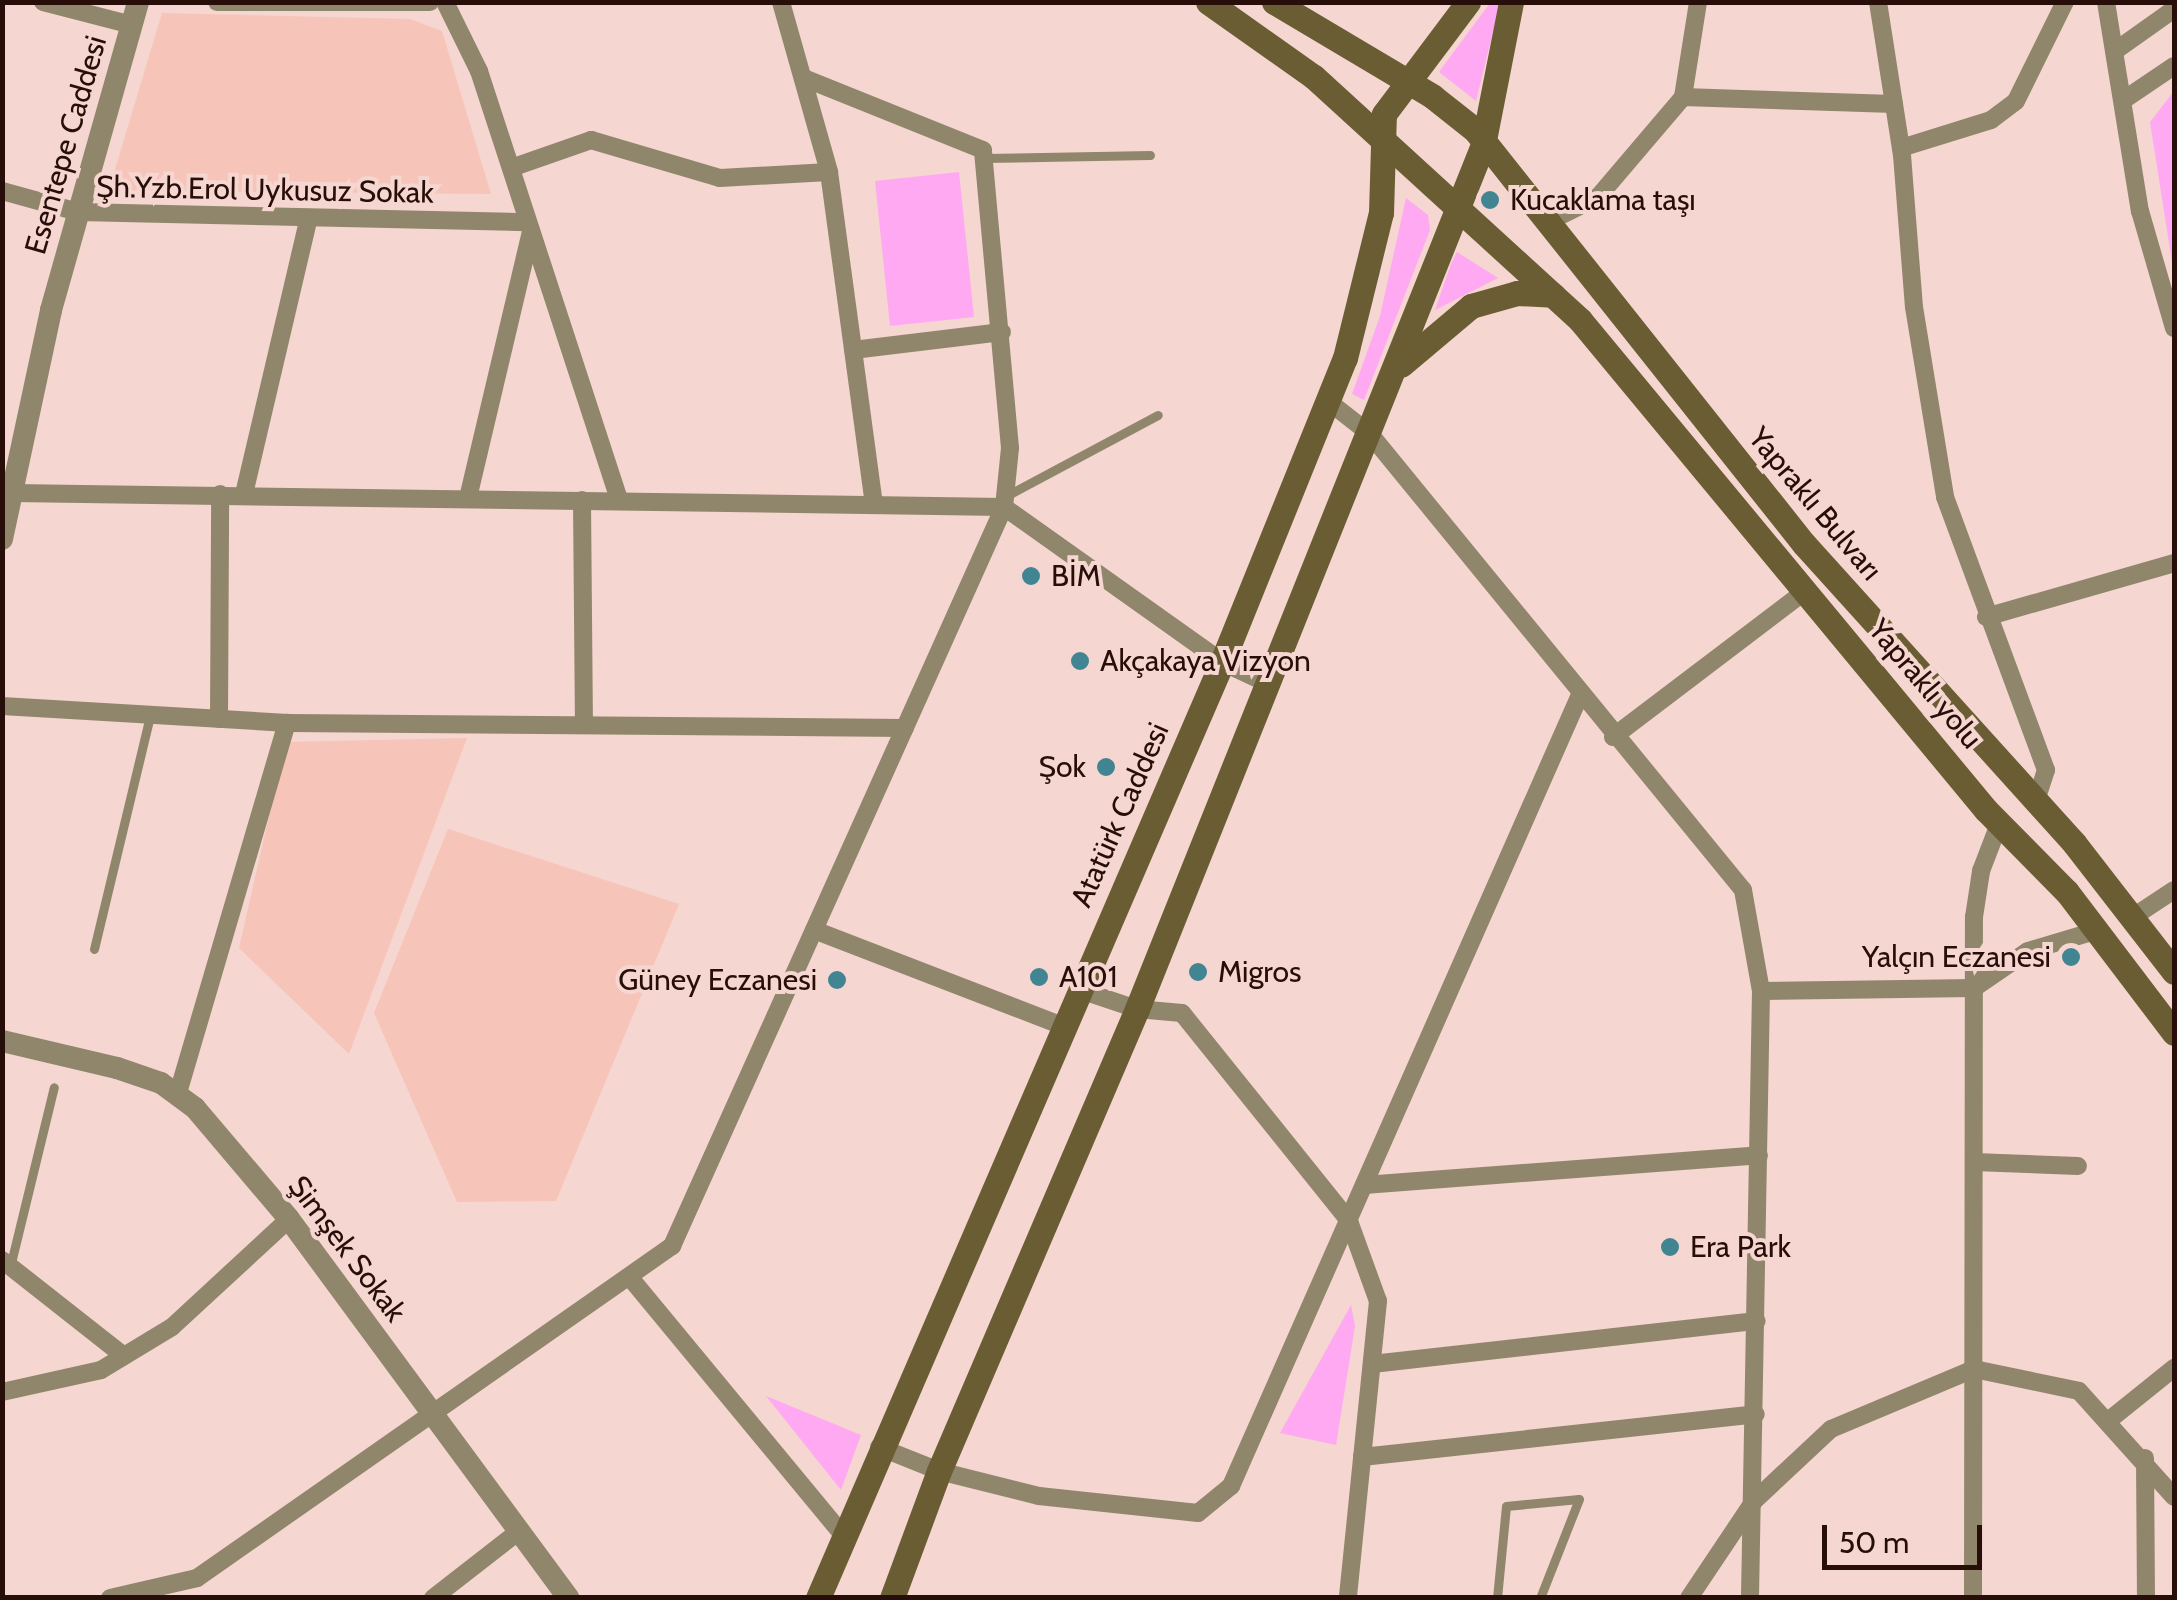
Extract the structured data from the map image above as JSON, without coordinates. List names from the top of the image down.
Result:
{
  "streets": {
    "main road": ["Yapraklı Bulvarı", "Yapraklı yolu", "Atatürk Caddesi"],
    "street": ["Esentepe Caddesi", "Şh.Yzb.Erol Uykusuz Sokak", "Şimşek Sokak"]
  },
  "crossings": [
    ["Esentepe Caddesi", "Şh.Yzb.Erol Uykusuz Sokak"],
    ["Yapraklı Bulvarı", "Atatürk Caddesi"]
  ],
  "places": [
    "Kucaklama taşı",
    "BİM",
    "Akçakaya Vizyon",
    "Şok",
    "Yalçın Eczanesi",
    "Migros",
    "A101",
    "Güney Eczanesi",
    "Era Park"
  ],
  "scale_bar": "50 m"
}
